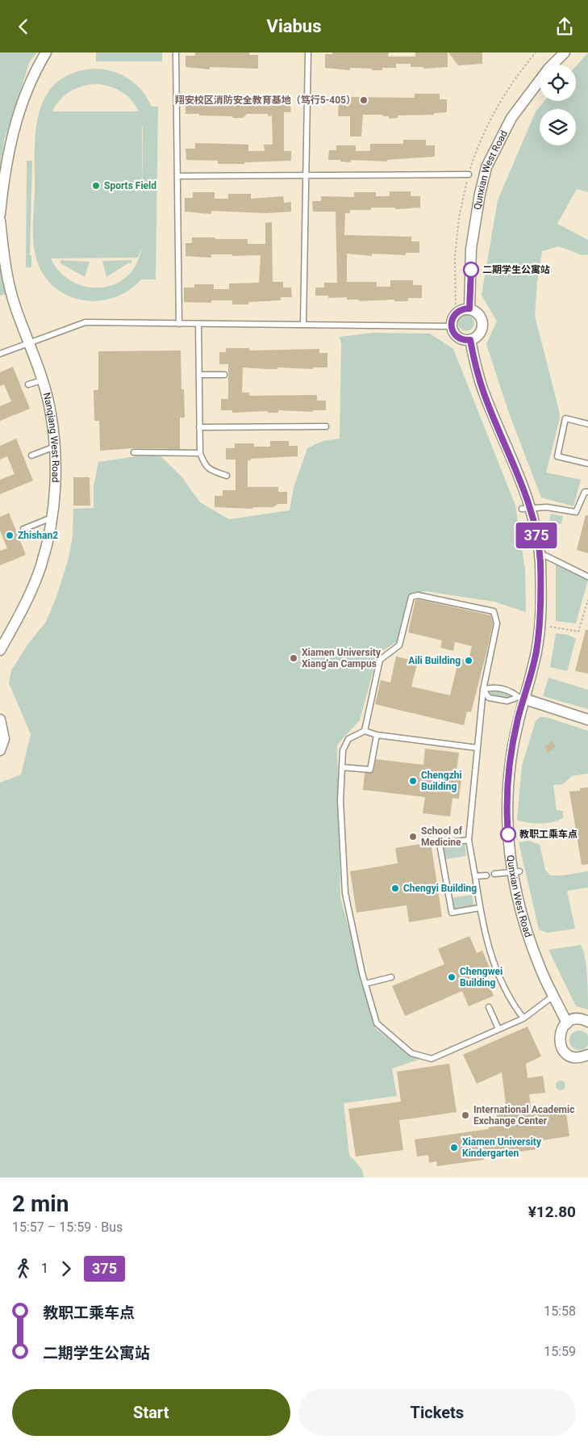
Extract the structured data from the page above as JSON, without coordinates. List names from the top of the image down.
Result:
{
  "streets": {
    "street": ["Qunxian West Road", "Nanqiang West Road"]
  },
  "places": [
    "翔安校区消防安全教育基地（笃行5-405）",
    "Sports Field",
    "二期学生公寓站",
    "Zhishan2",
    "Xiamen University Xiang'an Campus",
    "Aili Building",
    "Chengzhi Building",
    "教职工乘车点",
    "School of Medicine",
    "Chengyi Building",
    "Chengwei Building",
    "International Academic Exchange Center",
    "Xiamen University Kindergarten"
  ],
  "lines": ["bus line 375"],
  "page": {
    "header": "Viabus",
    "on_map": "375",
    "heading": ["2 min", "15:57 – 15:59 · Bus", "¥12.80"],
    "legs": ["1", "375"],
    "list": [
      {
        "name": "教职工乘车点",
        "value": "15:58"
      },
      {
        "name": "二期学生公寓站",
        "value": "15:59"
      }
    ],
    "buttons": ["Start", "Tickets"]
  }
}
